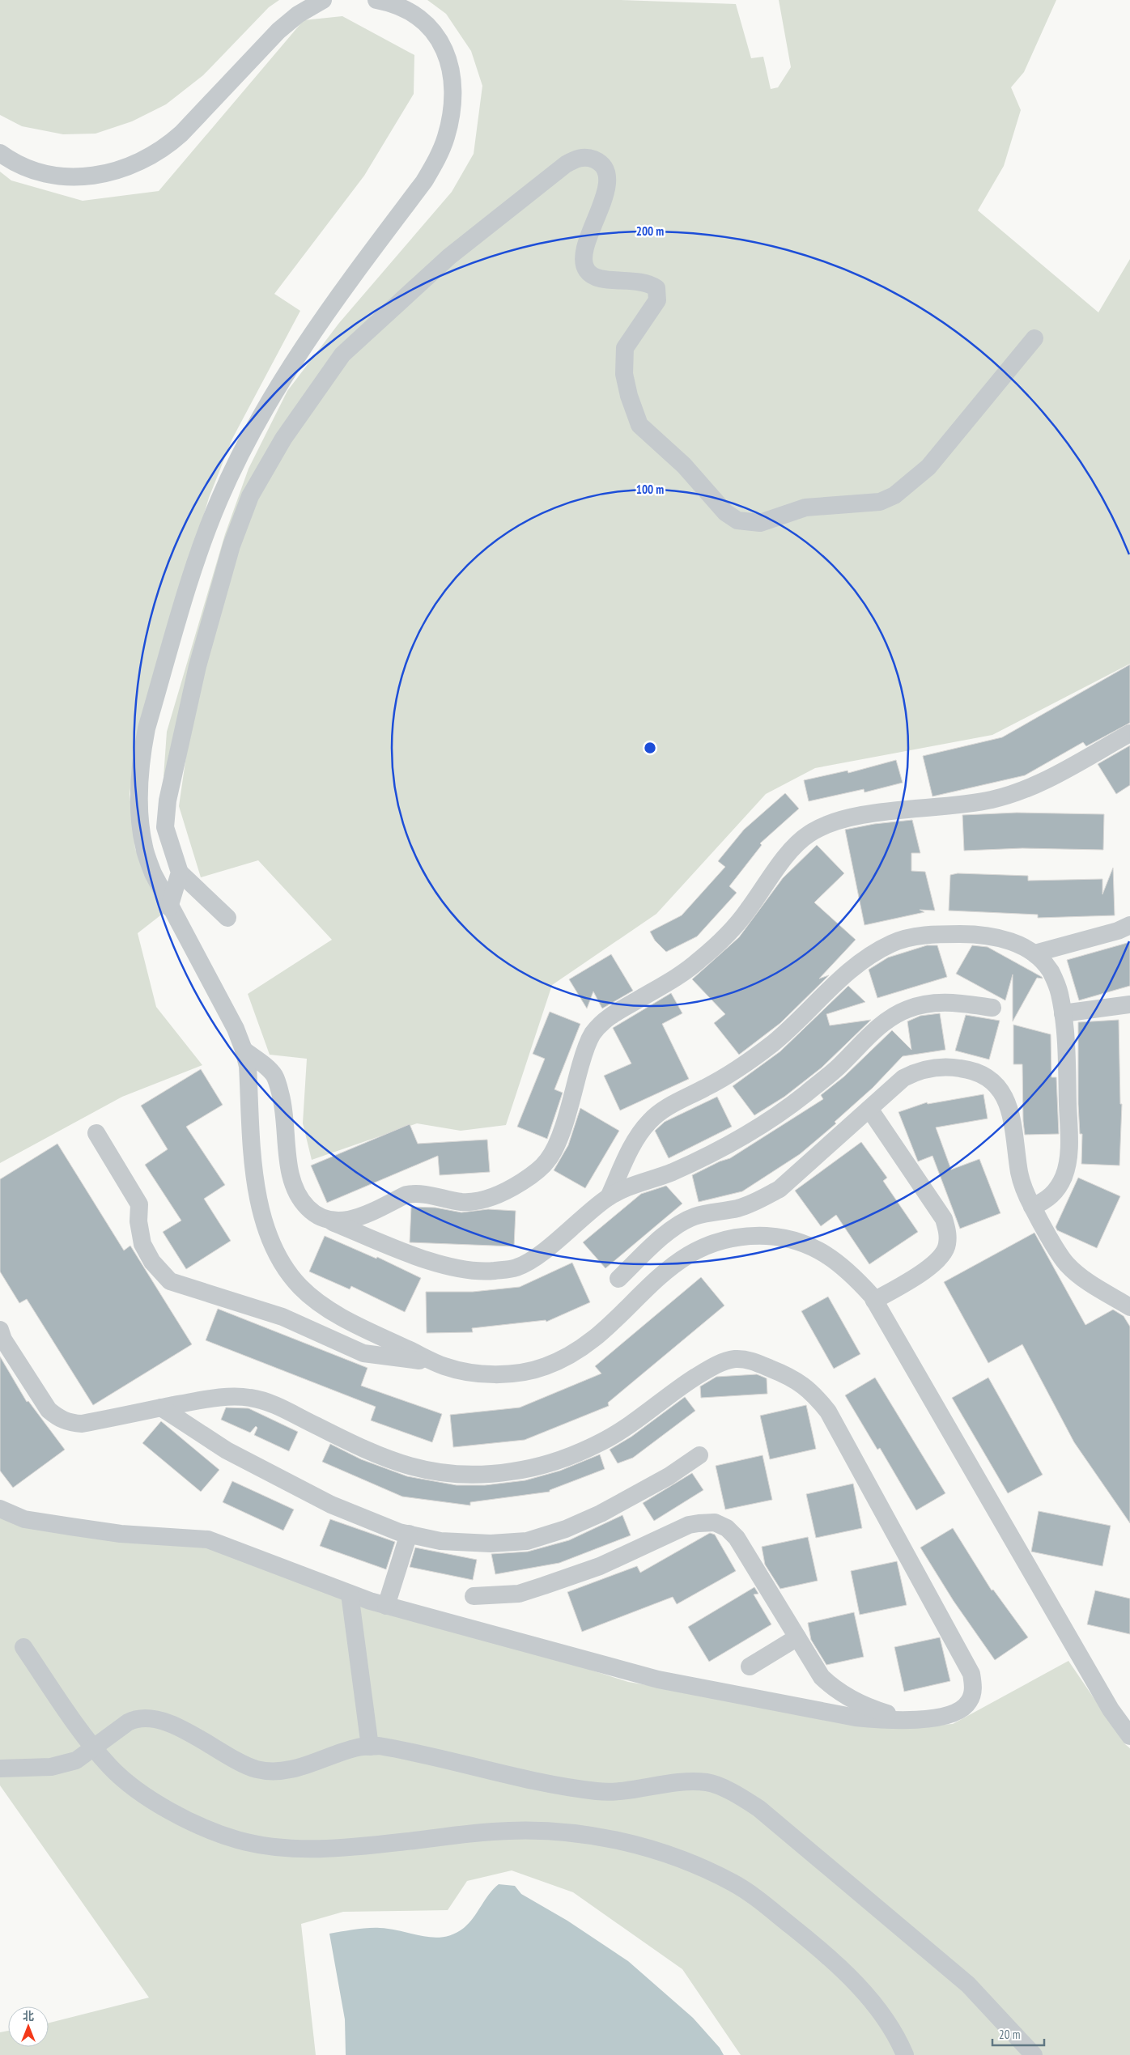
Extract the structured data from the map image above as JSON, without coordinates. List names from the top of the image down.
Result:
{
  "scale_bar": "20 m",
  "north": "top",
  "rings": ["200 m", "100 m"]
}
